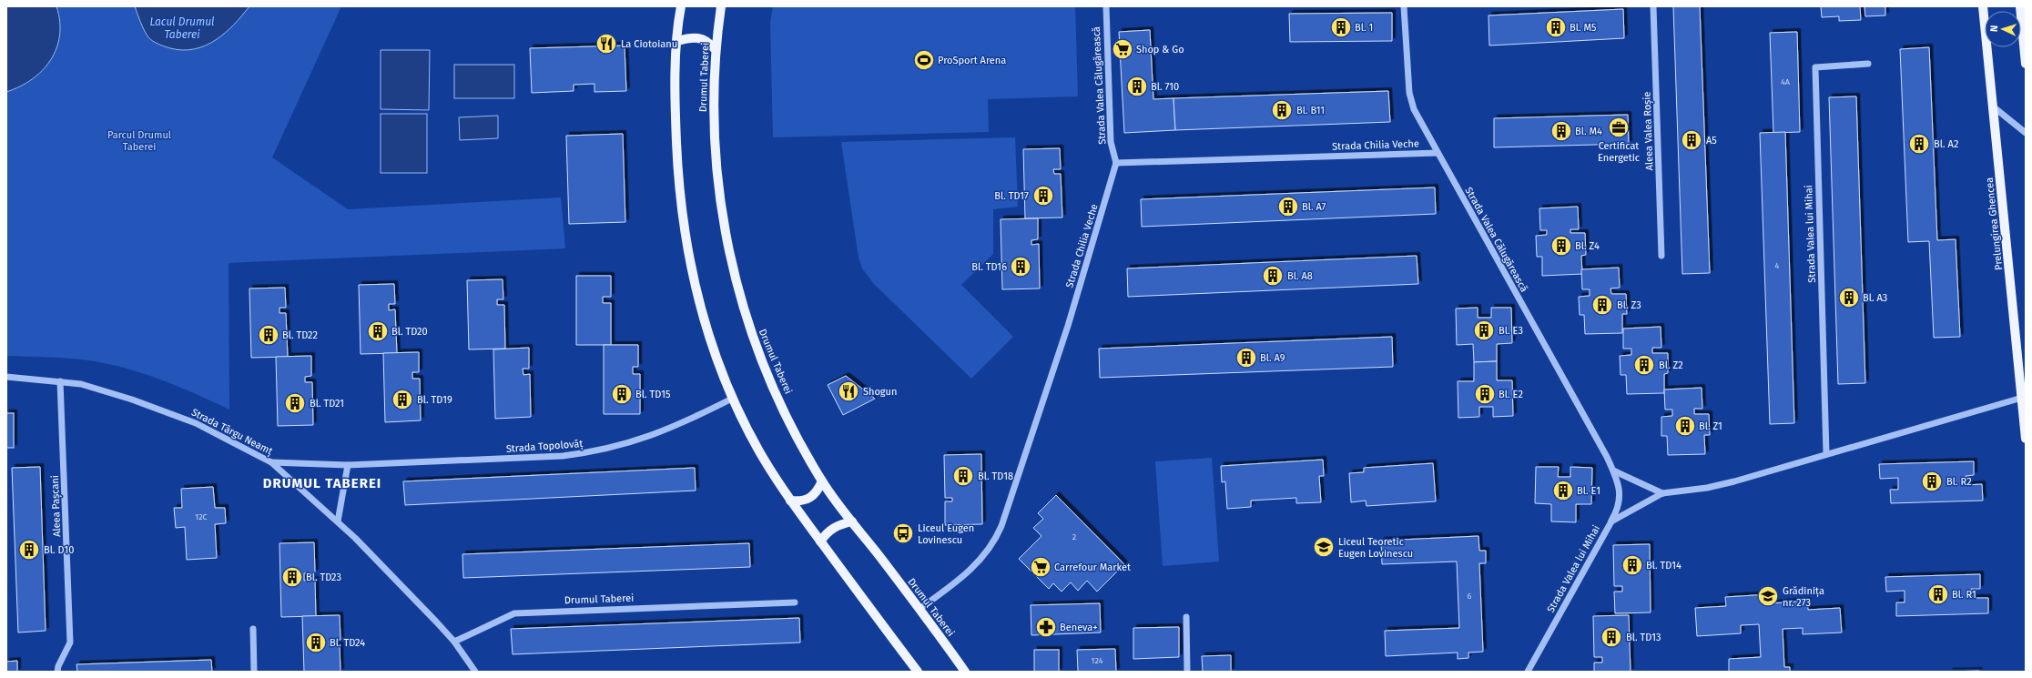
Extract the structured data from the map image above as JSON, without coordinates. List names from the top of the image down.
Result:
{
  "streets": {
    "main road": ["Drumul Taberei", "Prelungirea Ghencea"],
    "street": [
      "Strada Valea Călugărească",
      "Aleea Valea Roșie",
      "Strada Chilia Veche",
      "Strada Valea lui Mihai",
      "Strada Târgu Neamț",
      "Strada Topolovăț",
      "Aleea Pașcani"
    ]
  },
  "crossings": [
    ["Drumul Taberei", "Strada Chilia Veche"],
    ["Drumul Taberei", "Strada Târgu Neamț"],
    ["Strada Valea Călugărească", "Strada Chilia Veche"],
    ["Strada Valea Călugărească", "Strada Valea lui Mihai"],
    ["Prelungirea Ghencea", "Strada Valea lui Mihai"],
    ["Strada Târgu Neamț", "Strada Topolovăț"],
    ["Strada Târgu Neamț", "Aleea Pașcani"]
  ],
  "districts": ["DRUMUL TABEREI"],
  "water": ["Lacul Drumul Taberei"],
  "parks": ["Parcul Drumul Taberei"],
  "places": {
    "building": [
      "Bl. 1",
      "Bl. M5",
      "Bl. 710",
      "Bl. B11",
      "Bl. M4",
      "A5",
      "Bl. A2",
      "Bl. TD17",
      "Bl. A7",
      "Bl. Z4",
      "Bl. TD16",
      "Bl. A8",
      "Bl. A3",
      "Bl. Z3",
      "Bl. E3",
      "Bl. TD20",
      "Bl. TD22",
      "Bl. A9",
      "Bl. Z2",
      "Bl. TD15",
      "Bl. E2",
      "Bl. TD19",
      "Bl. TD21",
      "Bl. Z1",
      "Bl. TD18",
      "Bl. R2",
      "Bl. E1",
      "Bl. D10",
      "Bl. TD14",
      "Bl. TD23",
      "Bl. R1",
      "Bl. TD13",
      "Bl. TD24"
    ],
    "restaurant": ["La Ciotoianu", "Shogun"],
    "supermarket": ["Shop & Go", "Carrefour Market"],
    "sports": ["ProSport Arena"],
    "office": ["Certificat Energetic"],
    "bus stop": ["Liceul Eugen Lovinescu"],
    "school or university": ["Liceul Teoretic Eugen Lovinescu", "Grădinița nr. 273"],
    "pharmacy": ["Beneva+"]
  },
  "house_numbers": [
    "4A",
    "4",
    "12C",
    "2",
    "6",
    "124"
  ],
  "north": "left"
}
